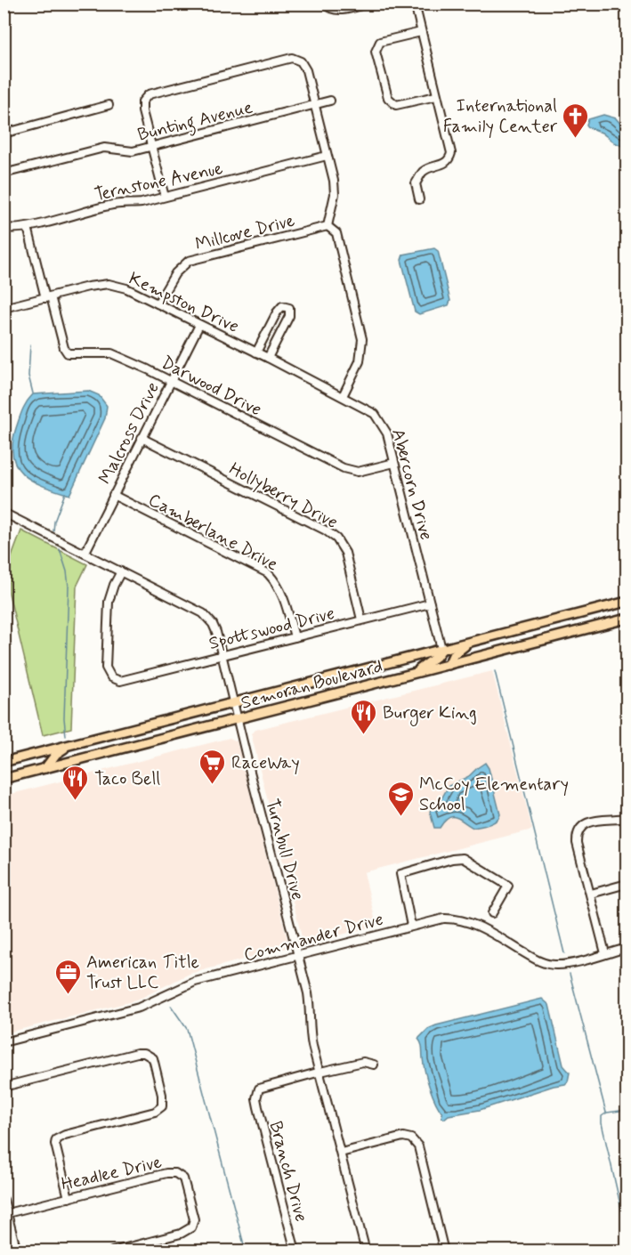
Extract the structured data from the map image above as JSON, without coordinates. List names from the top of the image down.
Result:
{
  "streets": {
    "main road": ["Semoran Boulevard"],
    "street": [
      "Bunting Avenue",
      "Ternstone Avenue",
      "Millcove Drive",
      "Kempston Drive",
      "Darwood Drive",
      "Malcross Drive",
      "Abercorn Drive",
      "Hollyberry Drive",
      "Camberlane Drive",
      "Spottswood Drive",
      "Turnbull Drive",
      "Commander Drive",
      "Branch Drive",
      "Headlee Drive"
    ]
  },
  "crossings": [
    ["Ternstone Avenue", "Darwood Drive"],
    ["Millcove Drive", "Kempston Drive"],
    ["Kempston Drive", "Darwood Drive"],
    ["Kempston Drive", "Malcross Drive"],
    ["Kempston Drive", "Abercorn Drive"],
    ["Darwood Drive", "Malcross Drive"],
    ["Darwood Drive", "Abercorn Drive"],
    ["Malcross Drive", "Hollyberry Drive"],
    ["Malcross Drive", "Camberlane Drive"],
    ["Malcross Drive", "Turnbull Drive"],
    ["Abercorn Drive", "Spottswood Drive"],
    ["Abercorn Drive", "Semoran Boulevard"],
    ["Hollyberry Drive", "Spottswood Drive"],
    ["Camberlane Drive", "Spottswood Drive"],
    ["Spottswood Drive", "Turnbull Drive"],
    ["Semoran Boulevard", "Turnbull Drive"],
    ["Turnbull Drive", "Commander Drive"],
    ["Turnbull Drive", "Branch Drive"]
  ],
  "places": {
    "church": ["International Family Center"],
    "restaurant": ["Burger King", "Taco Bell"],
    "supermarket": ["RaceWay"],
    "school or university": ["McCoy Elementary School"],
    "office": ["American Title Trust LLC"]
  }
}
